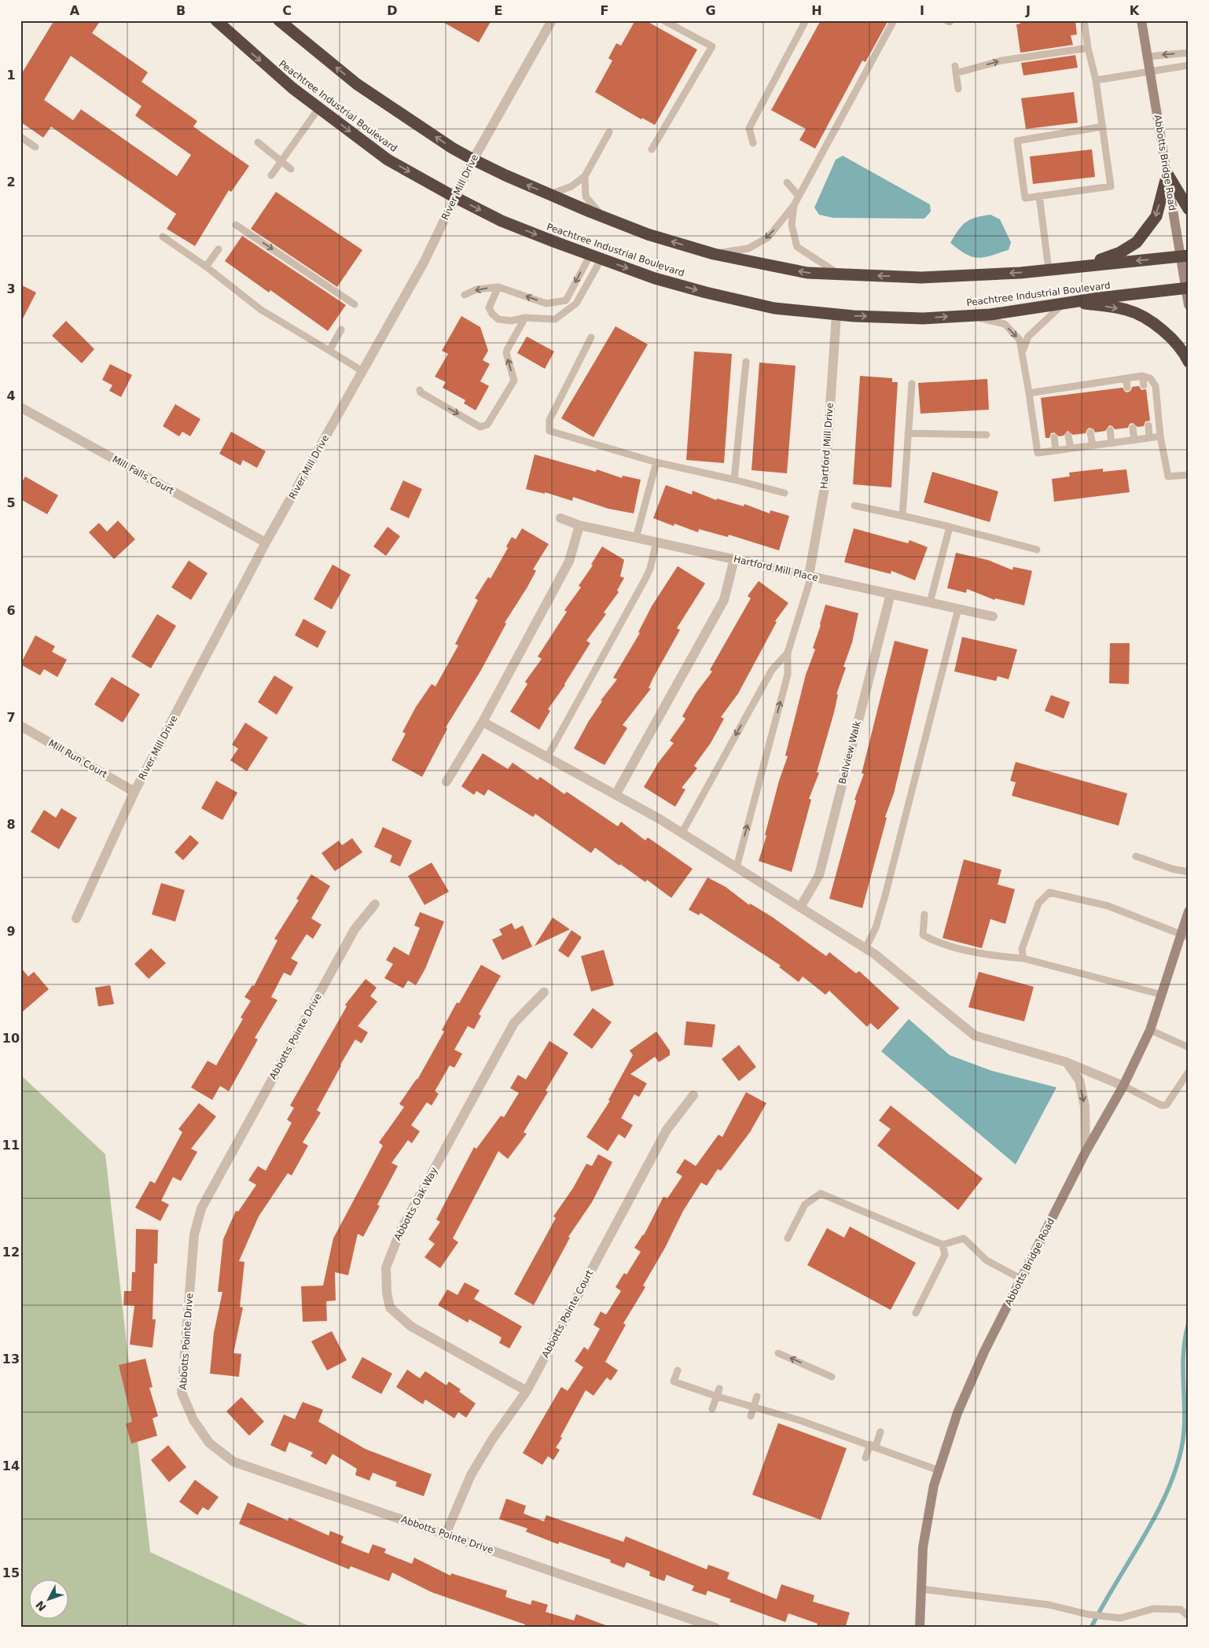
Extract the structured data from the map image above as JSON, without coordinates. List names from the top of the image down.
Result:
{
  "streets": {
    "highway": ["Peachtree Industrial Boulevard"],
    "main road": ["Abbotts Bridge Road"],
    "street": [
      "River Mill Drive",
      "Hartford Mill Drive",
      "Mill Falls Court",
      "Hartford Mill Place",
      "Bellview Walk",
      "Mill Run Court",
      "Abbotts Pointe Drive",
      "Abbotts Oak Way",
      "Abbotts Pointe Court"
    ]
  },
  "crossings": [
    ["Peachtree Industrial Boulevard", "Abbotts Bridge Road"],
    ["Peachtree Industrial Boulevard", "River Mill Drive"],
    ["Peachtree Industrial Boulevard", "Hartford Mill Drive"],
    ["River Mill Drive", "Mill Falls Court"],
    ["River Mill Drive", "Mill Run Court"],
    ["Hartford Mill Drive", "Hartford Mill Place"],
    ["Hartford Mill Place", "Bellview Walk"],
    ["Abbotts Pointe Drive", "Abbotts Pointe Court"],
    ["Abbotts Oak Way", "Abbotts Pointe Court"]
  ],
  "north": "bottom left",
  "grid": {
    "columns": [
      "A",
      "B",
      "C",
      "D",
      "E",
      "F",
      "G",
      "H",
      "I",
      "J",
      "K"
    ],
    "rows": [
      "1",
      "2",
      "3",
      "4",
      "5",
      "6",
      "7",
      "8",
      "9",
      "10",
      "11",
      "12",
      "13",
      "14",
      "15"
    ]
  }
}
